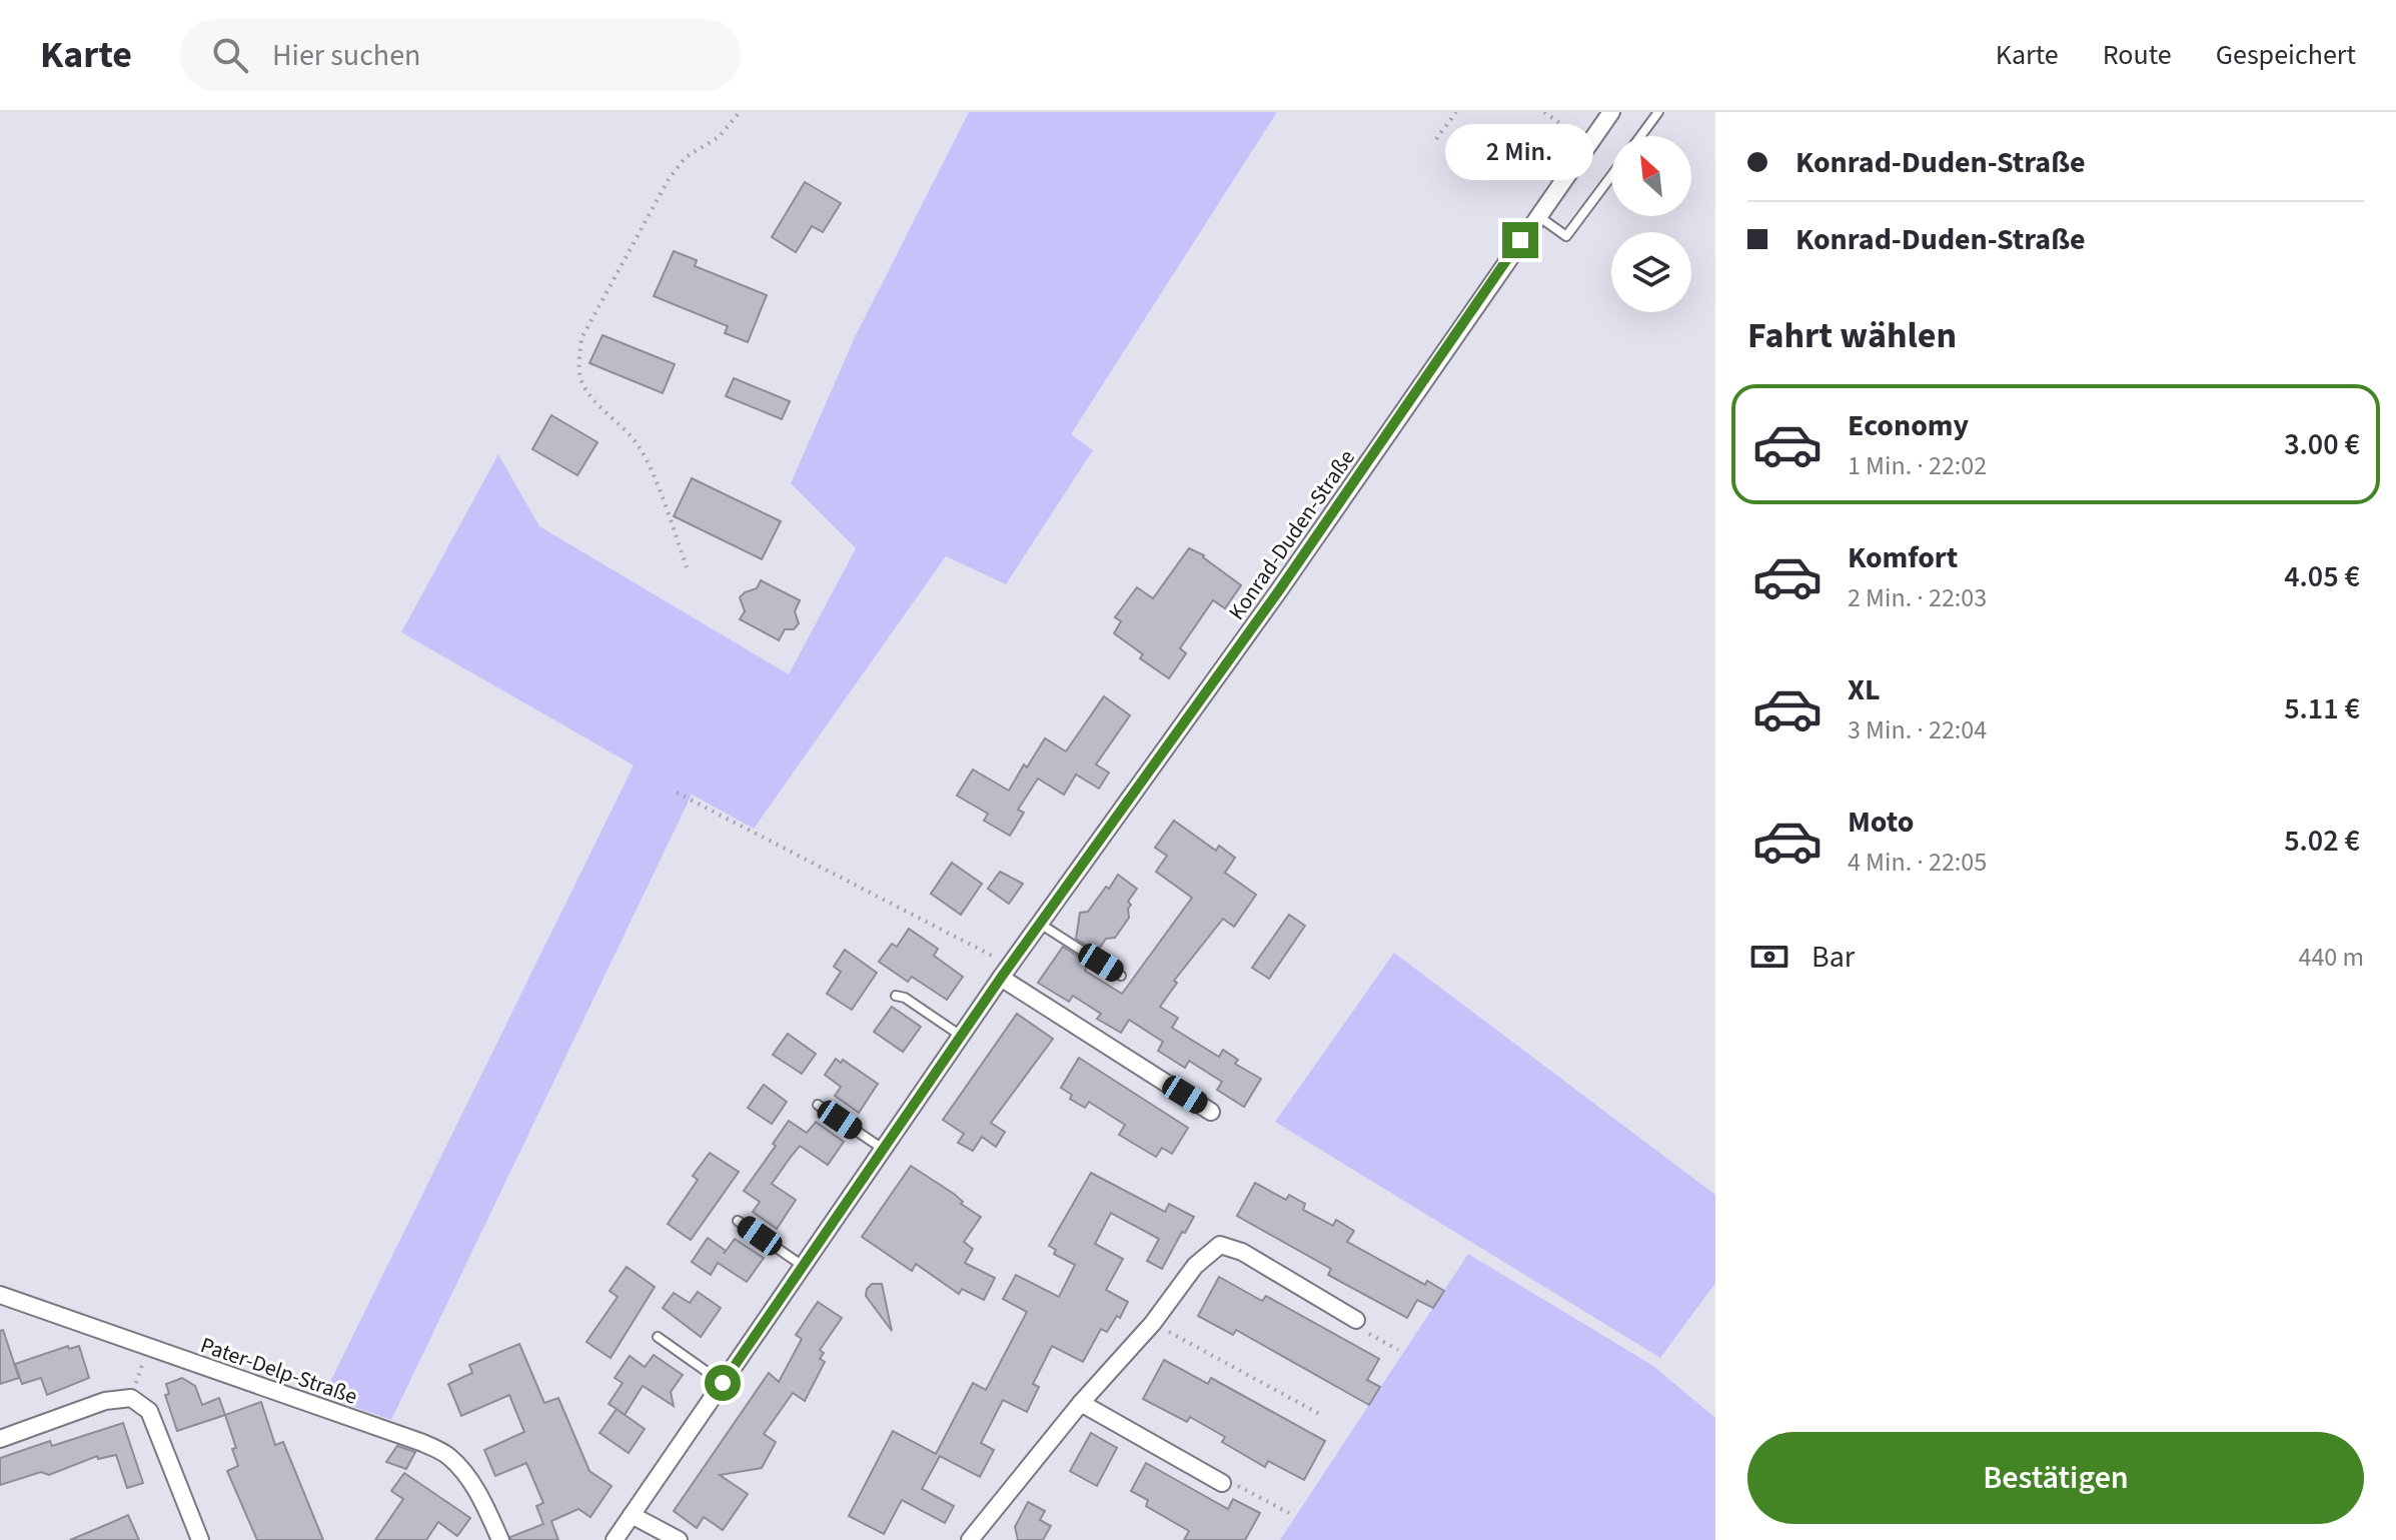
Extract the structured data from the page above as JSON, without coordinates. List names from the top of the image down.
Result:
{
  "streets": {
    "street": ["Konrad-Duden-Straße", "Pater-Delp-Straße"]
  },
  "north": "top left",
  "page": {
    "header": "Karte",
    "search": "Hier suchen",
    "nav": ["Karte", "Route", "Gespeichert"],
    "banner": ["Konrad-Duden-Straße", "Konrad-Duden-Straße"],
    "bubble": "2 Min.",
    "heading": "Fahrt wählen",
    "list": [
      {
        "name": "Economy",
        "note": "1 Min. · 22:02",
        "value": "3.00 €"
      },
      {
        "name": "Komfort",
        "note": "2 Min. · 22:03",
        "value": "4.05 €"
      },
      {
        "name": "XL",
        "note": "3 Min. · 22:04",
        "value": "5.11 €"
      },
      {
        "name": "Moto",
        "note": "4 Min. · 22:05",
        "value": "5.02 €"
      }
    ],
    "pay": ["Bar", "440 m"],
    "buttons": "Bestätigen"
  }
}
